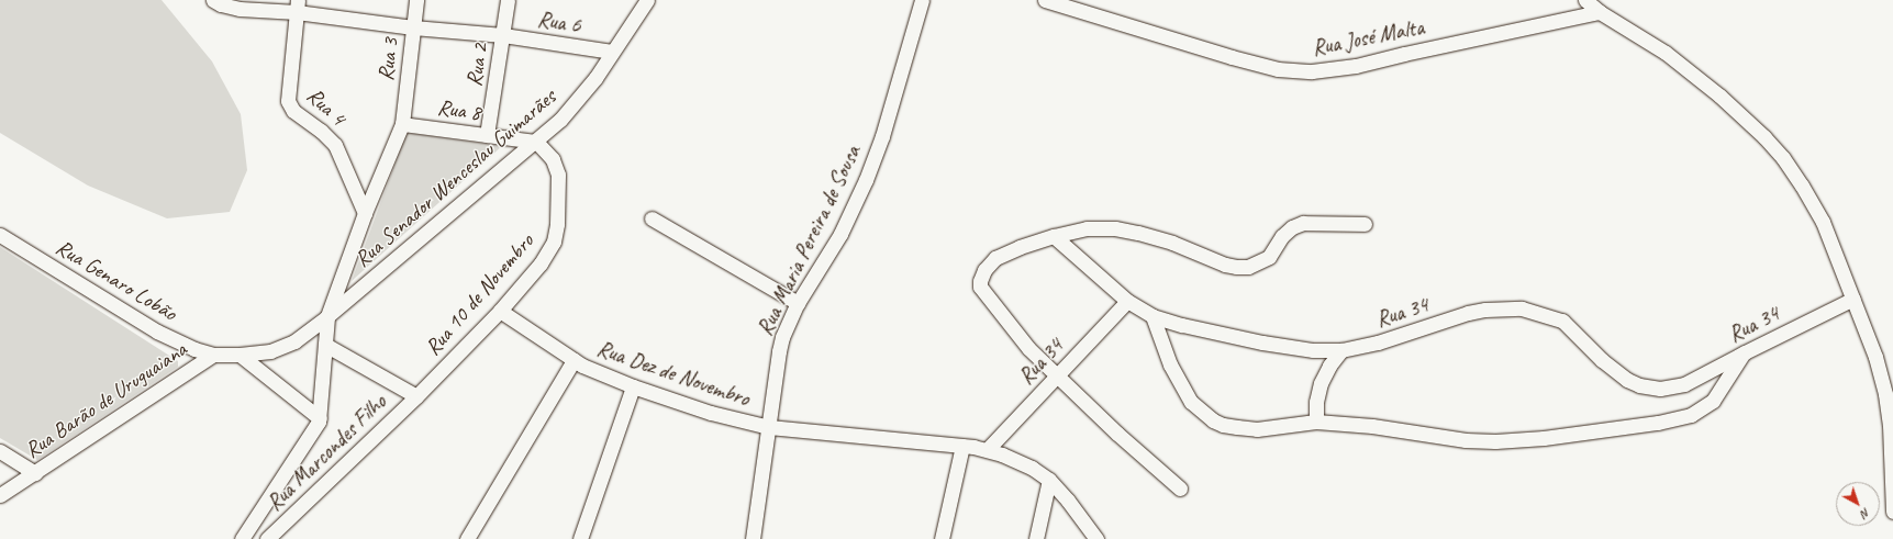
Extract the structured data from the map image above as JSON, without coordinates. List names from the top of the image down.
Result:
{
  "streets": {
    "street": [
      "Rua 6",
      "Rua José Malta",
      "Rua 3",
      "Rua 2",
      "Rua 4",
      "Rua 8",
      "Rua Senador Wenceslau Guimarães",
      "Rua Maria Pereira de Sousa",
      "Rua Genaro Lobão",
      "Rua 10 de Novembro",
      "Rua 34",
      "Rua Dez de Novembro",
      "Rua Barão de Uruguaiana",
      "Rua Marcondes Filho"
    ]
  },
  "crossings": [
    ["Rua 6", "Rua 3"],
    ["Rua 6", "Rua 2"],
    ["Rua 6", "Rua 4"],
    ["Rua 6", "Rua Senador Wenceslau Guimarães"],
    ["Rua 3", "Rua 4"],
    ["Rua 3", "Rua 8"],
    ["Rua 3", "Rua Senador Wenceslau Guimarães"],
    ["Rua 2", "Rua 8"],
    ["Rua 8", "Rua Senador Wenceslau Guimarães"],
    ["Rua 8", "Rua 10 de Novembro"],
    ["Rua Senador Wenceslau Guimarães", "Rua Genaro Lobão"],
    ["Rua Senador Wenceslau Guimarães", "Rua 10 de Novembro"],
    ["Rua Senador Wenceslau Guimarães", "Rua Barão de Uruguaiana"],
    ["Rua Maria Pereira de Sousa", "Rua Dez de Novembro"],
    ["Rua Genaro Lobão", "Rua Barão de Uruguaiana"],
    ["Rua 10 de Novembro", "Rua Dez de Novembro"],
    ["Rua 10 de Novembro", "Rua Marcondes Filho"],
    ["Rua 34", "Rua Dez de Novembro"]
  ],
  "north": "bottom right"
}
